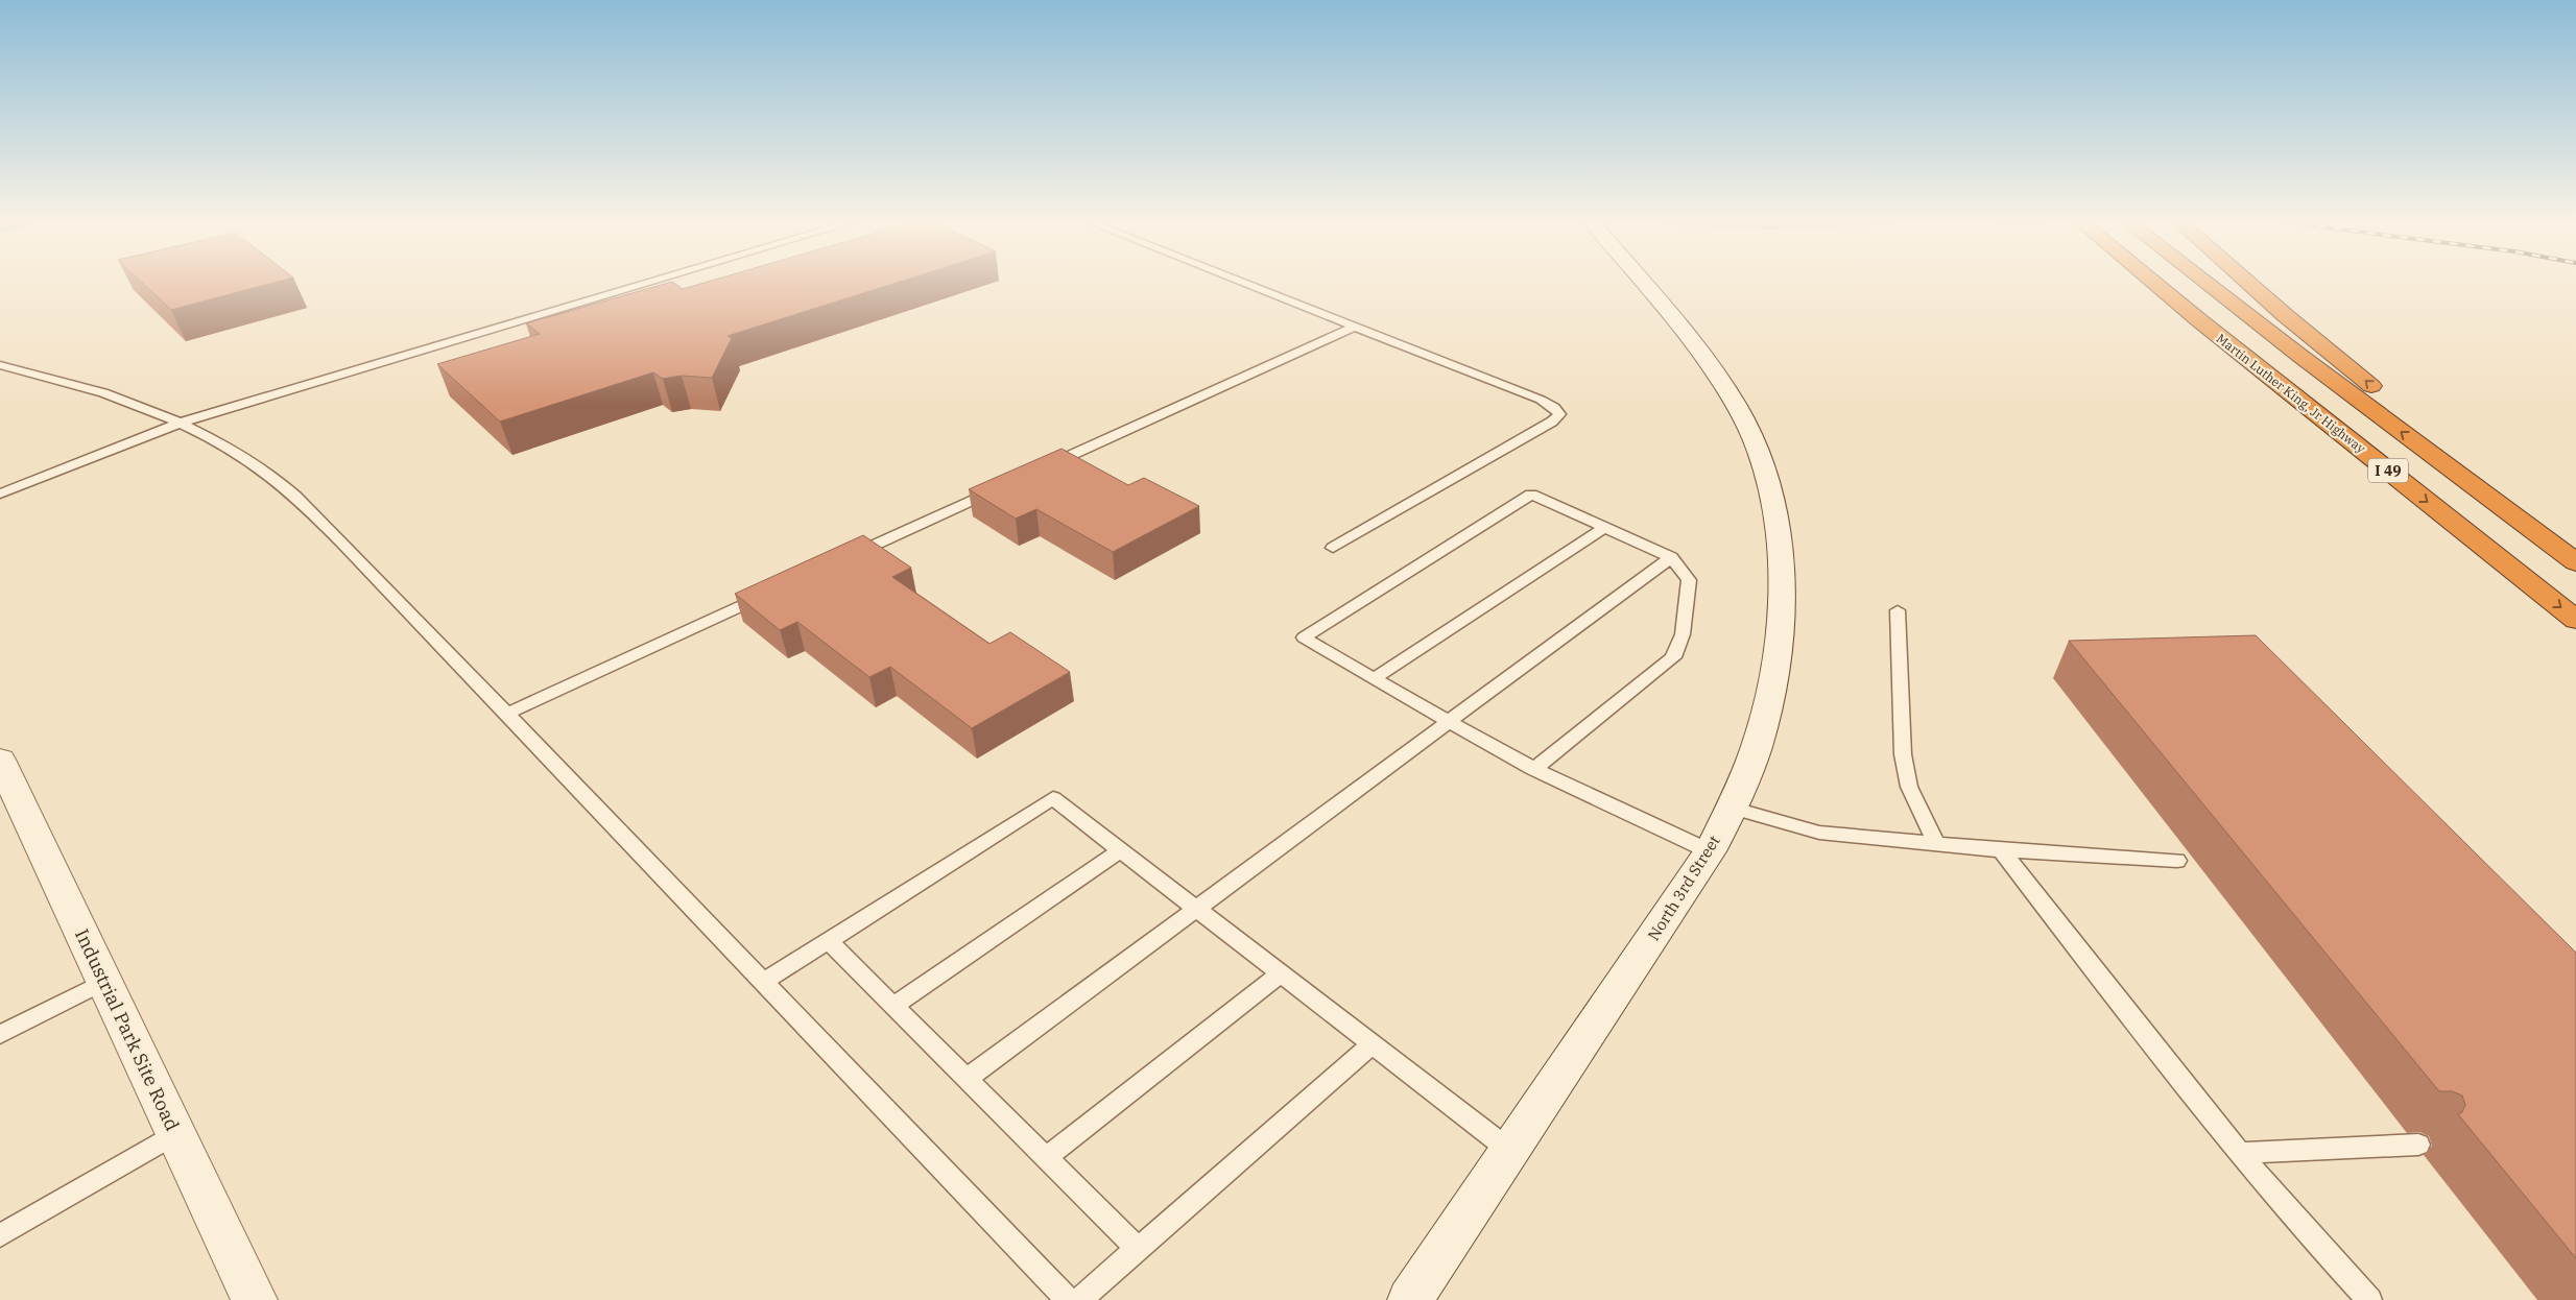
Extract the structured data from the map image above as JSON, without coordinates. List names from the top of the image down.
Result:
{
  "streets": {
    "highway": ["Martin Luther King, Jr Highway", "I 49"],
    "street": ["North 3rd Street", "Industrial Park Site Road"]
  }
}
